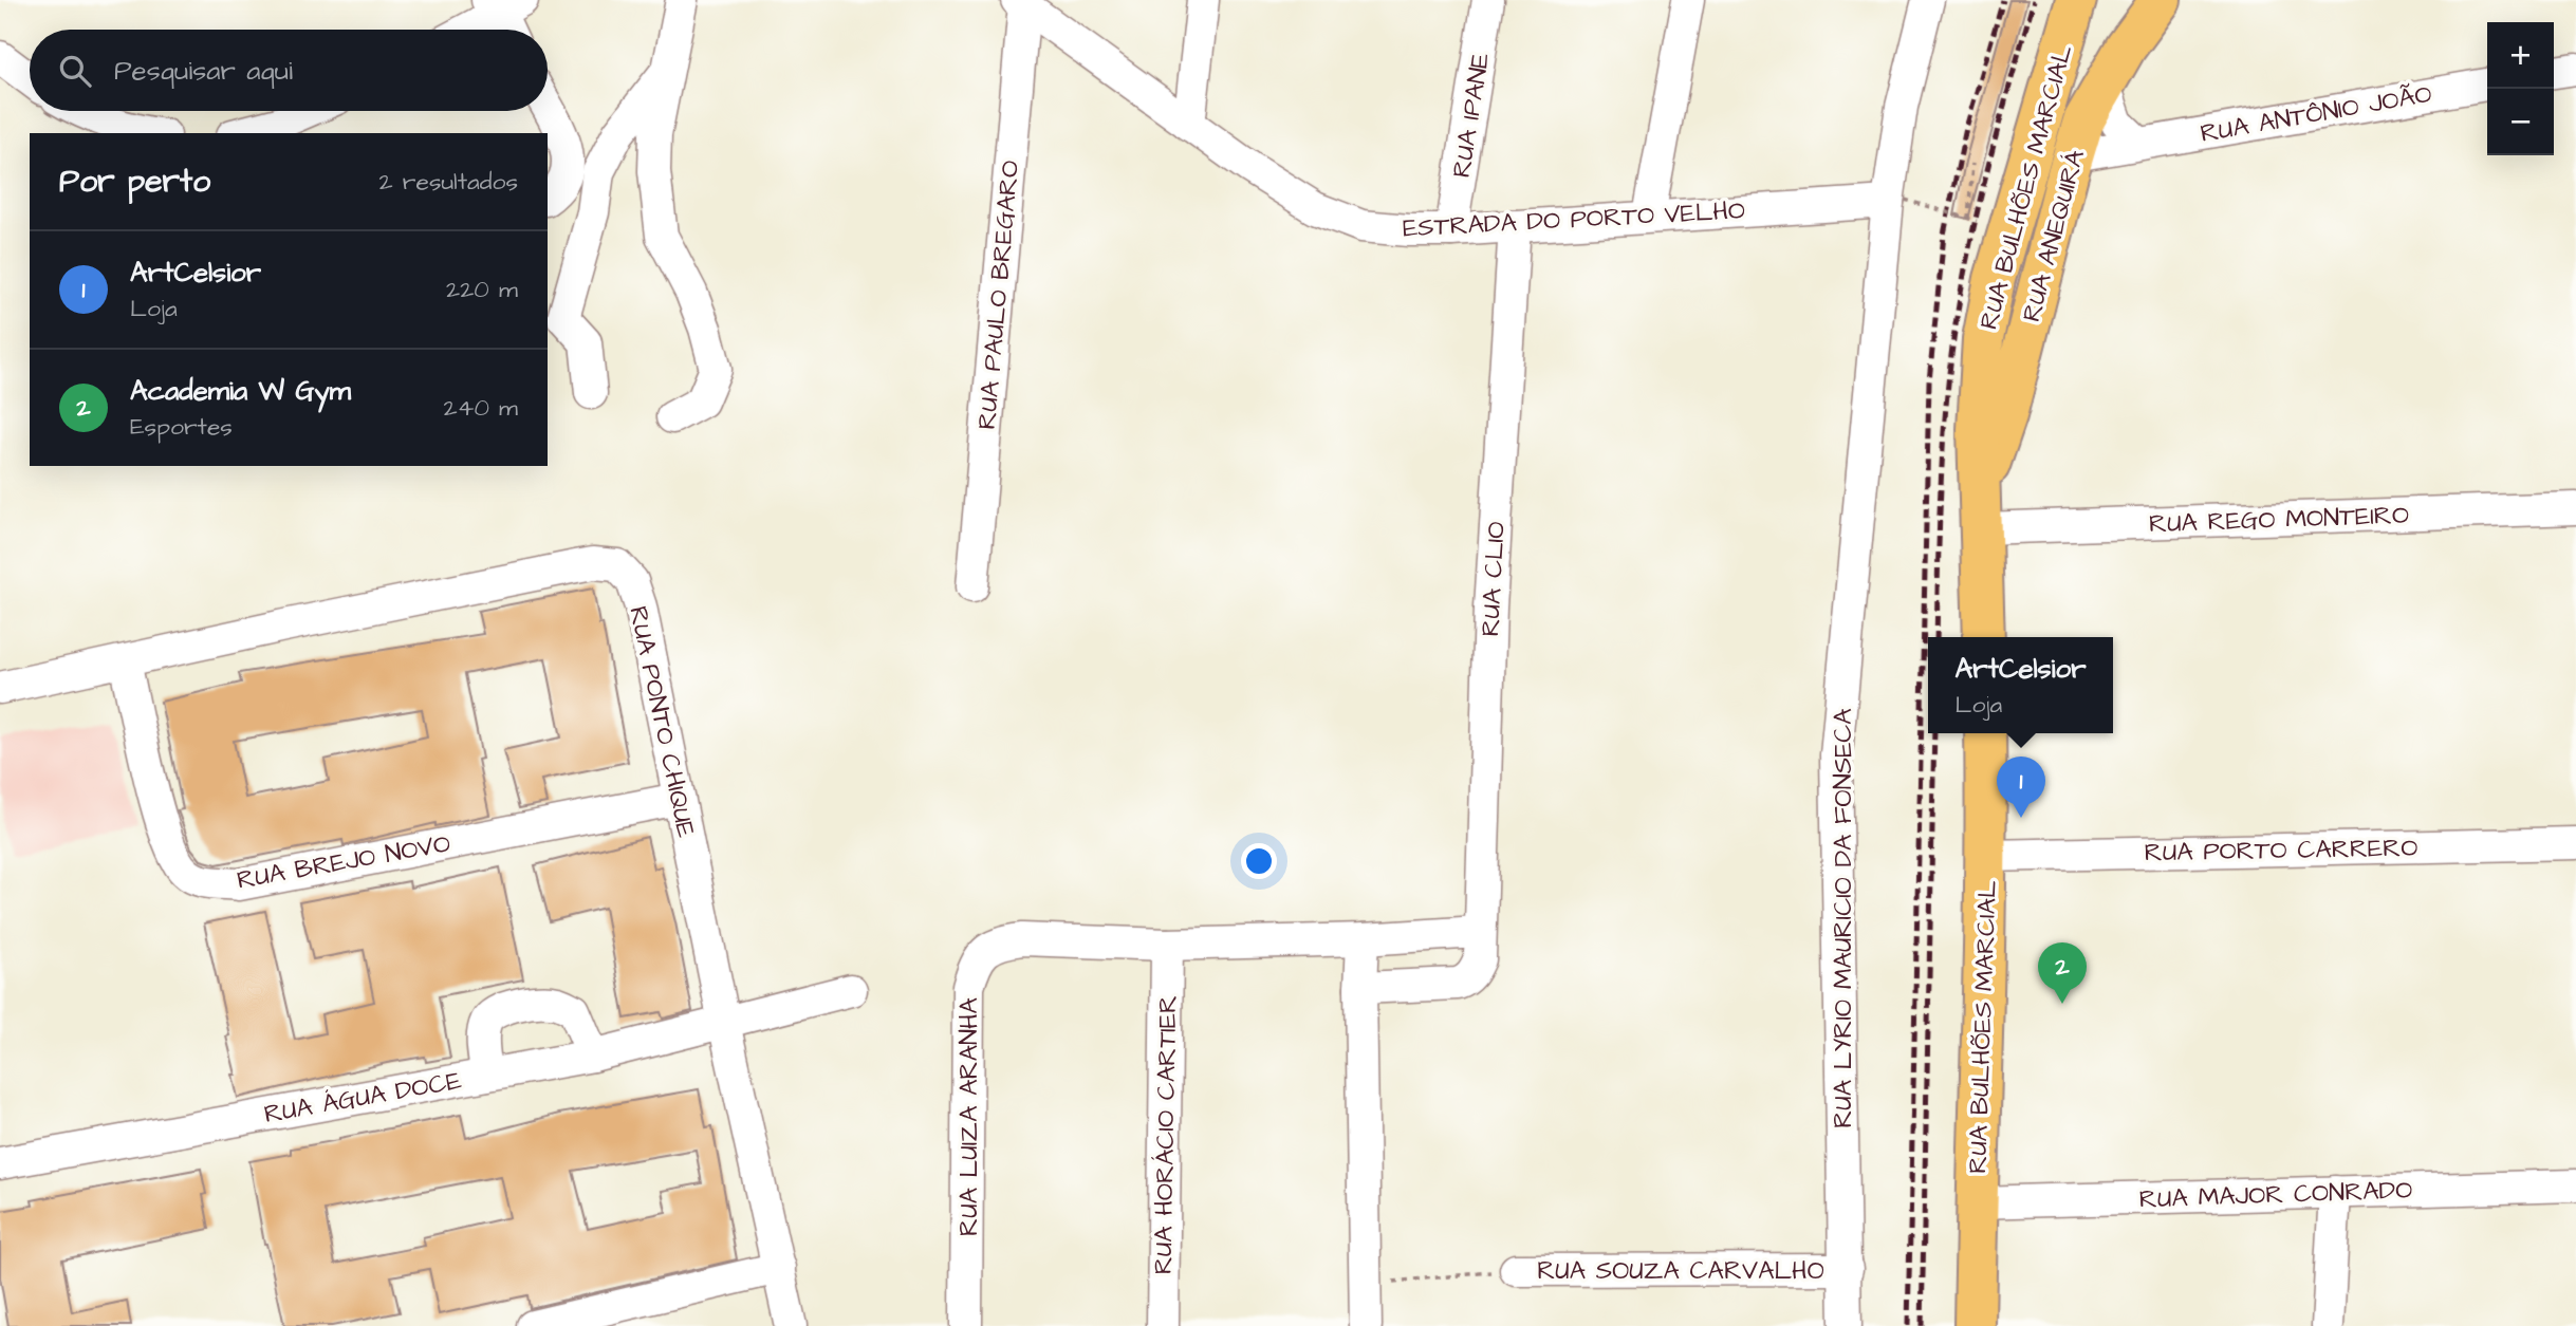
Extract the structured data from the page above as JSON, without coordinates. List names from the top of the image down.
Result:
{
  "streets": {
    "main road": ["RUA BULHÕES MARCIAL", "RUA ANEQUIRÁ"],
    "street": [
      "RUA ANTÔNIO JOÃO",
      "RUA IPANE",
      "ESTRADA DO PORTO VELHO",
      "RUA PAULO BREGARO",
      "RUA REGO MONTEIRO",
      "RUA CLIO",
      "RUA PONTO CHIQUE",
      "RUA PORTO CARRERO",
      "RUA BREJO NOVO",
      "RUA LYRIO MAURICIO DA FONSECA",
      "RUA ÁGUA DOCE",
      "RUA LUIZA ARANHA",
      "RUA HORÁCIO CARTIER",
      "RUA MAJOR CONRADO",
      "RUA SOUZA CARVALHO"
    ]
  },
  "crossings": [
    ["RUA ANTÔNIO JOÃO", "RUA ANEQUIRÁ"],
    ["RUA IPANE", "ESTRADA DO PORTO VELHO"],
    ["RUA BULHÕES MARCIAL", "RUA ANEQUIRÁ"],
    ["RUA BULHÕES MARCIAL", "RUA REGO MONTEIRO"],
    ["RUA BULHÕES MARCIAL", "RUA PORTO CARRERO"],
    ["RUA BULHÕES MARCIAL", "RUA MAJOR CONRADO"],
    ["ESTRADA DO PORTO VELHO", "RUA PAULO BREGARO"],
    ["ESTRADA DO PORTO VELHO", "RUA CLIO"],
    ["ESTRADA DO PORTO VELHO", "RUA LYRIO MAURICIO DA FONSECA"],
    ["RUA CLIO", "RUA LUIZA ARANHA"],
    ["RUA PONTO CHIQUE", "RUA BREJO NOVO"],
    ["RUA PONTO CHIQUE", "RUA ÁGUA DOCE"],
    ["RUA LYRIO MAURICIO DA FONSECA", "RUA SOUZA CARVALHO"],
    ["RUA LUIZA ARANHA", "RUA HORÁCIO CARTIER"]
  ],
  "page": {
    "map_buttons": ["+", "−"],
    "search": "Pesquisar aqui",
    "heading": ["Por perto", "2 resultados"],
    "list": [
      {
        "mark": "1",
        "name": "ArtCelsior",
        "note": "Loja",
        "value": "220 m"
      },
      {
        "mark": "2",
        "name": "Academia W Gym",
        "note": "Esportes",
        "value": "240 m"
      }
    ],
    "popup": ["ArtCelsior", "Loja"],
    "pins": ["1", "2"]
  }
}
